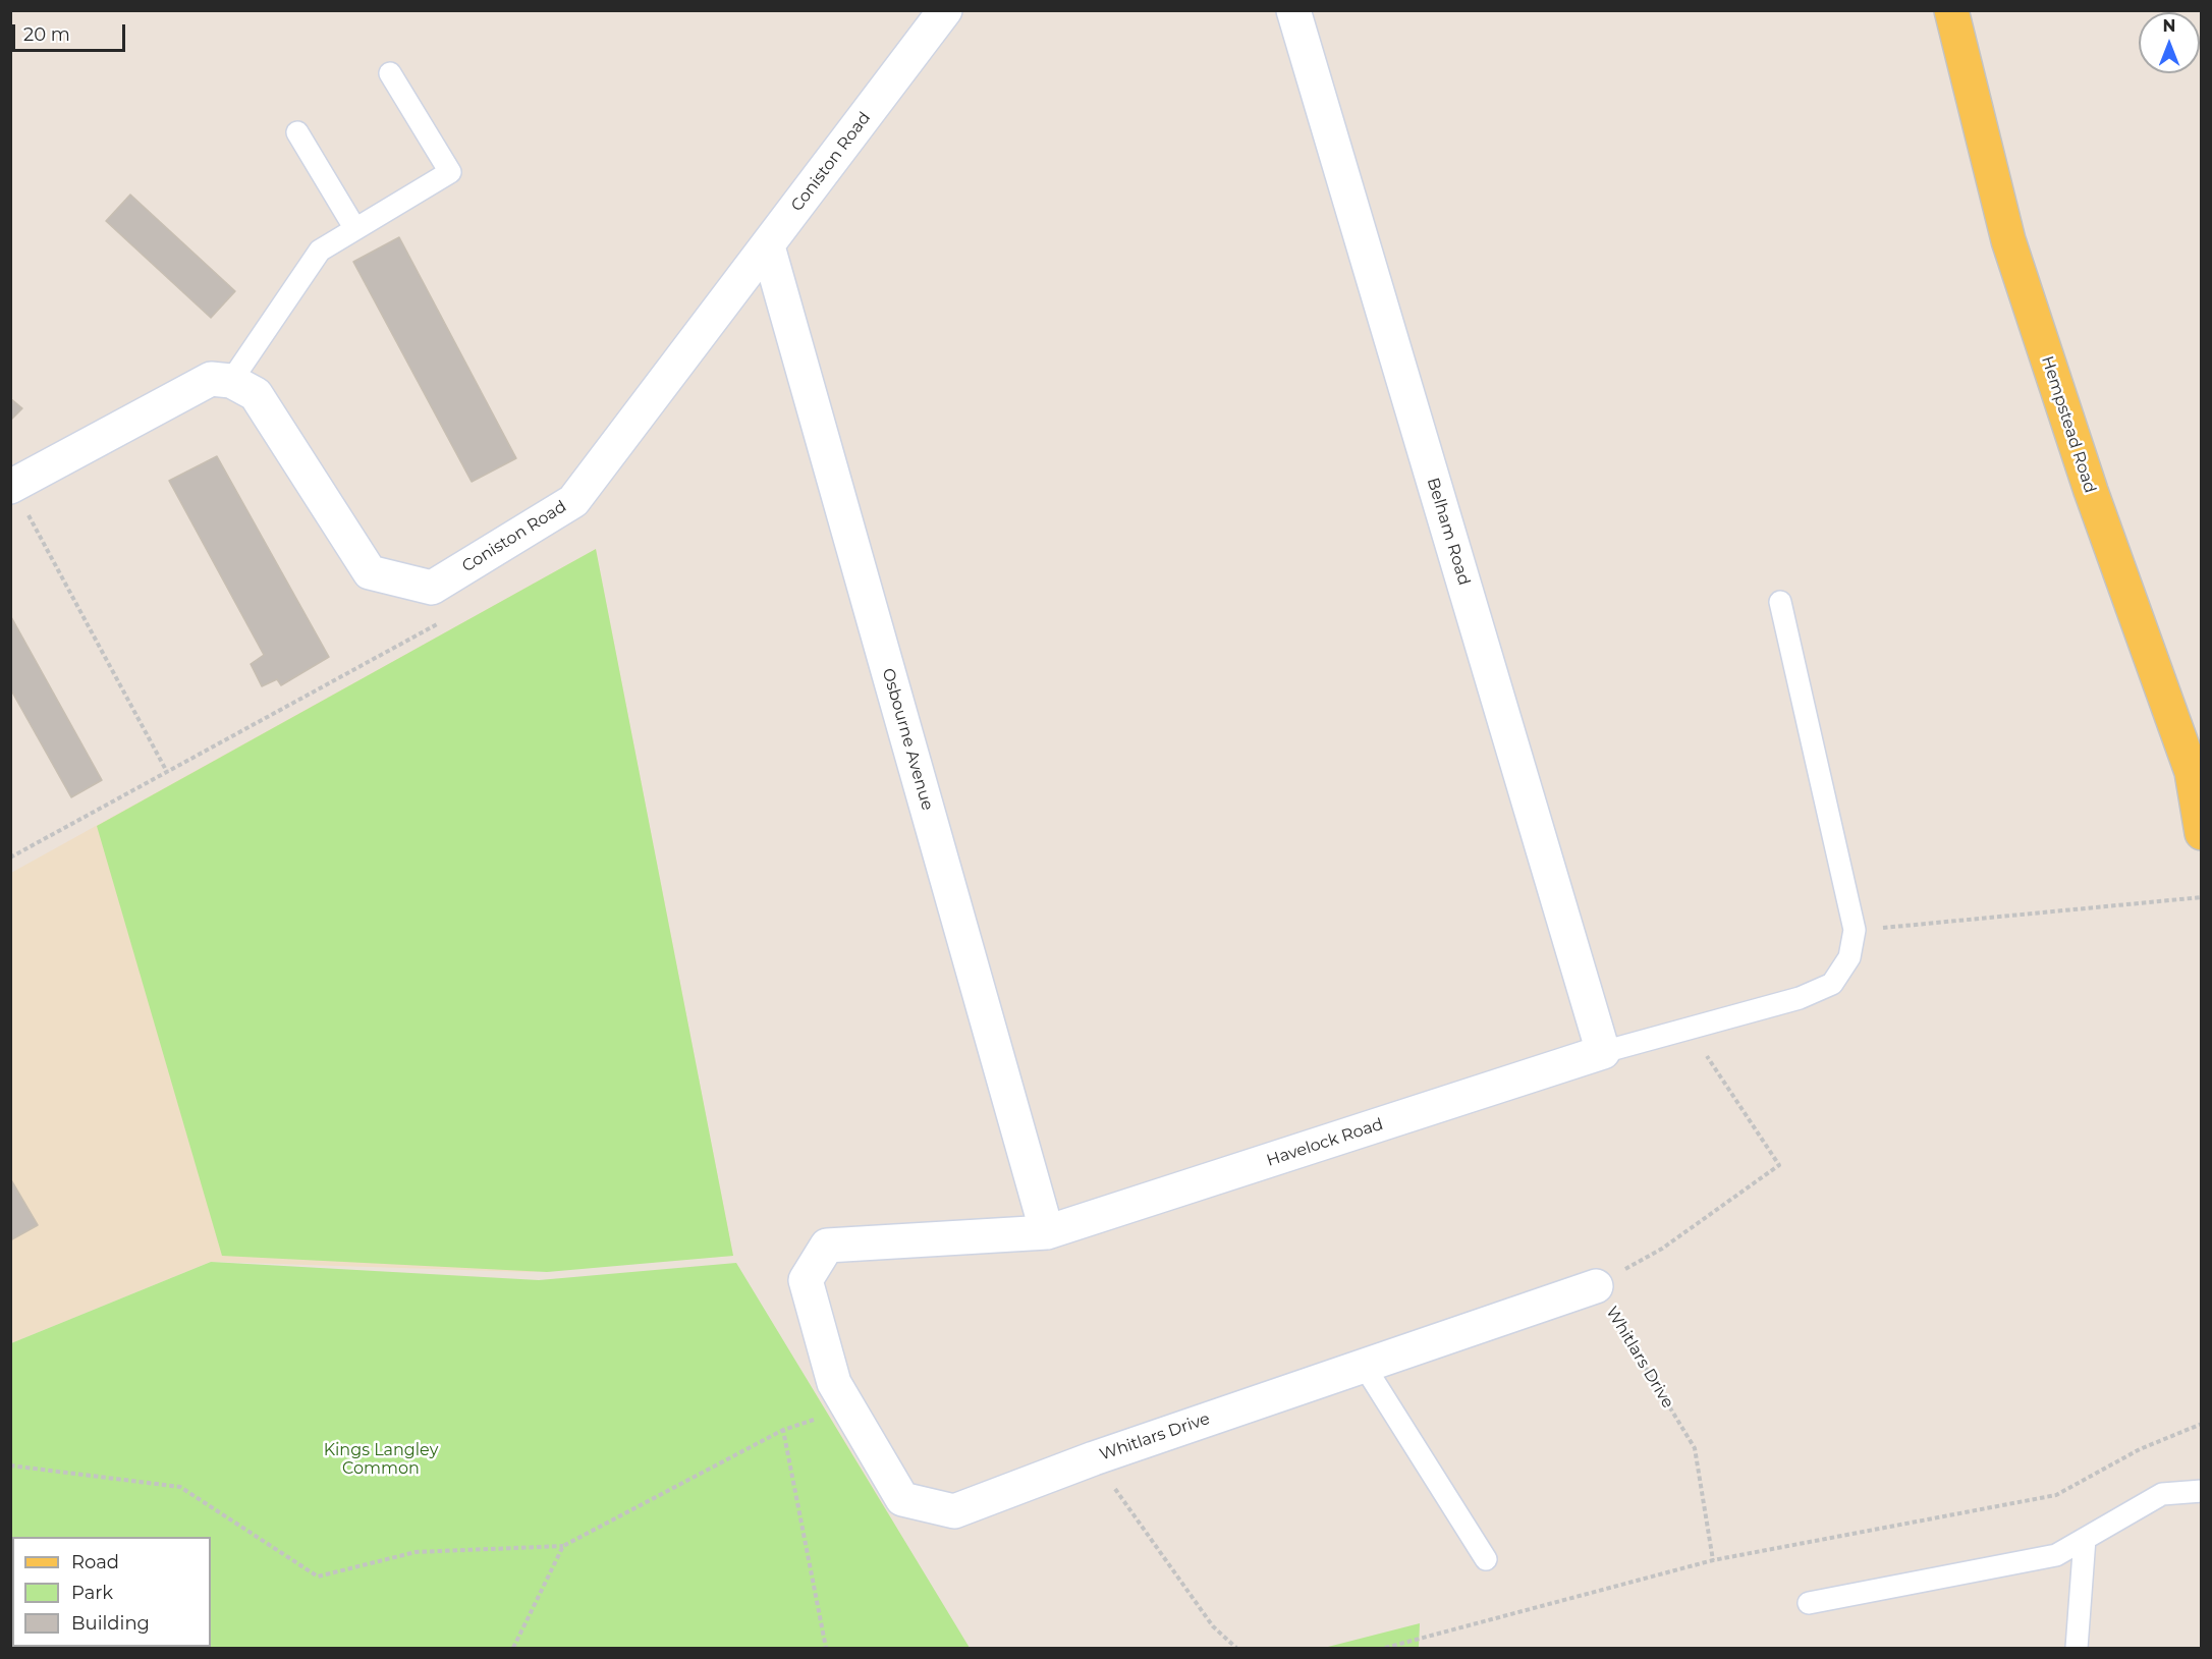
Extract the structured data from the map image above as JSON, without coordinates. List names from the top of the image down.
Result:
{
  "streets": {
    "main road": ["Hempstead Road"],
    "street": [
      "Coniston Road",
      "Belham Road",
      "Osbourne Avenue",
      "Havelock Road",
      "Whitlars Drive"
    ]
  },
  "crossings": [
    ["Coniston Road", "Osbourne Avenue"],
    ["Belham Road", "Havelock Road"],
    ["Osbourne Avenue", "Havelock Road"],
    ["Osbourne Avenue", "Whitlars Drive"],
    ["Havelock Road", "Whitlars Drive"]
  ],
  "parks": ["Kings Langley Common"],
  "legend": ["Road", "Park", "Building"],
  "scale_bar": "20 m",
  "north": "top"
}
